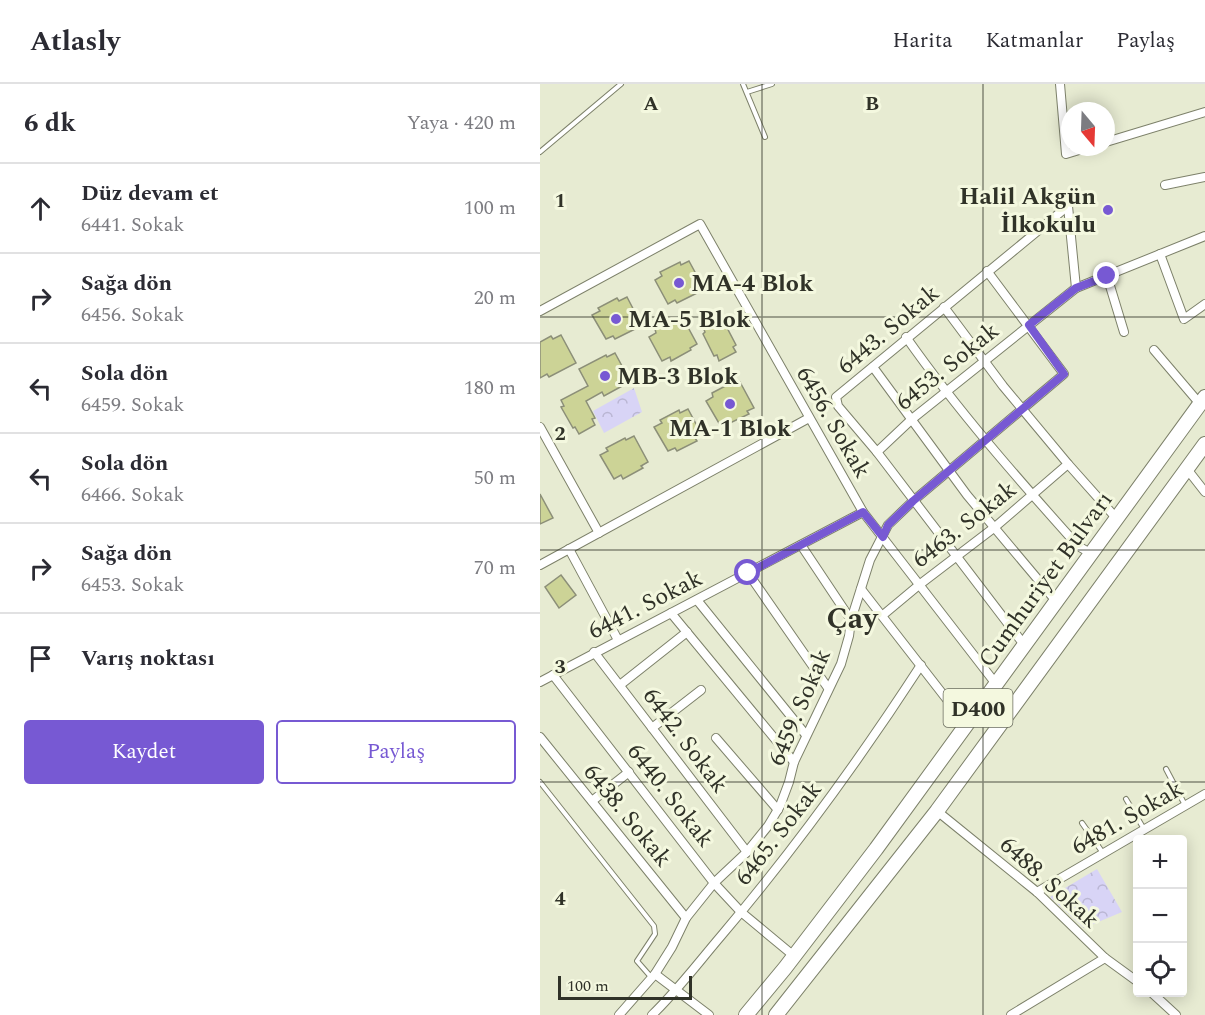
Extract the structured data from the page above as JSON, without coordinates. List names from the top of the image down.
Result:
{
  "streets": {
    "highway": ["Cumhuriyet Bulvarı", "D400"],
    "street": [
      "6443. Sokak",
      "6453. Sokak",
      "6456. Sokak",
      "6463. Sokak",
      "6441. Sokak",
      "6459. Sokak",
      "6442. Sokak",
      "6440. Sokak",
      "6438. Sokak",
      "6481. Sokak",
      "6465. Sokak",
      "6488. Sokak"
    ]
  },
  "crossings": [
    ["6443. Sokak", "6453. Sokak"],
    ["6443. Sokak", "6463. Sokak"],
    ["6443. Sokak", "Cumhuriyet Bulvarı"],
    ["6443. Sokak", "6459. Sokak"],
    ["6453. Sokak", "6459. Sokak"],
    ["6456. Sokak", "6463. Sokak"],
    ["6456. Sokak", "Cumhuriyet Bulvarı"],
    ["6456. Sokak", "6441. Sokak"],
    ["6456. Sokak", "6459. Sokak"],
    ["Cumhuriyet Bulvarı", "6440. Sokak"],
    ["Cumhuriyet Bulvarı", "6488. Sokak"],
    ["6441. Sokak", "6442. Sokak"],
    ["6441. Sokak", "6440. Sokak"],
    ["6459. Sokak", "6442. Sokak"],
    ["6459. Sokak", "6440. Sokak"],
    ["6459. Sokak", "6438. Sokak"],
    ["6440. Sokak", "6465. Sokak"],
    ["6481. Sokak", "6488. Sokak"]
  ],
  "districts": ["Çay"],
  "places": [
    "Halil Akgün İlkokulu",
    "MA-4 Blok",
    "MA-5 Blok",
    "MB-3 Blok",
    "MA-1 Blok"
  ],
  "scale_bar": "100 m",
  "north": "bottom",
  "page": {
    "header": "Atlasly",
    "nav": ["Harita", "Katmanlar", "Paylaş"],
    "heading": ["6 dk", "Yaya · 420 m"],
    "list": [
      ["Düz devam et", "6441. Sokak", "100 m"],
      ["Sağa dön", "6456. Sokak", "20 m"],
      ["Sola dön", "6459. Sokak", "180 m"],
      ["Sola dön", "6466. Sokak", "50 m"],
      ["Sağa dön", "6453. Sokak", "70 m"],
      "Varış noktası"
    ],
    "buttons": ["Kaydet", "Paylaş"],
    "map_buttons": ["+", "−"],
    "scale": "100 m"
  },
  "grid": {
    "columns": ["A", "B"],
    "rows": [
      "1",
      "2",
      "3",
      "4"
    ]
  }
}
